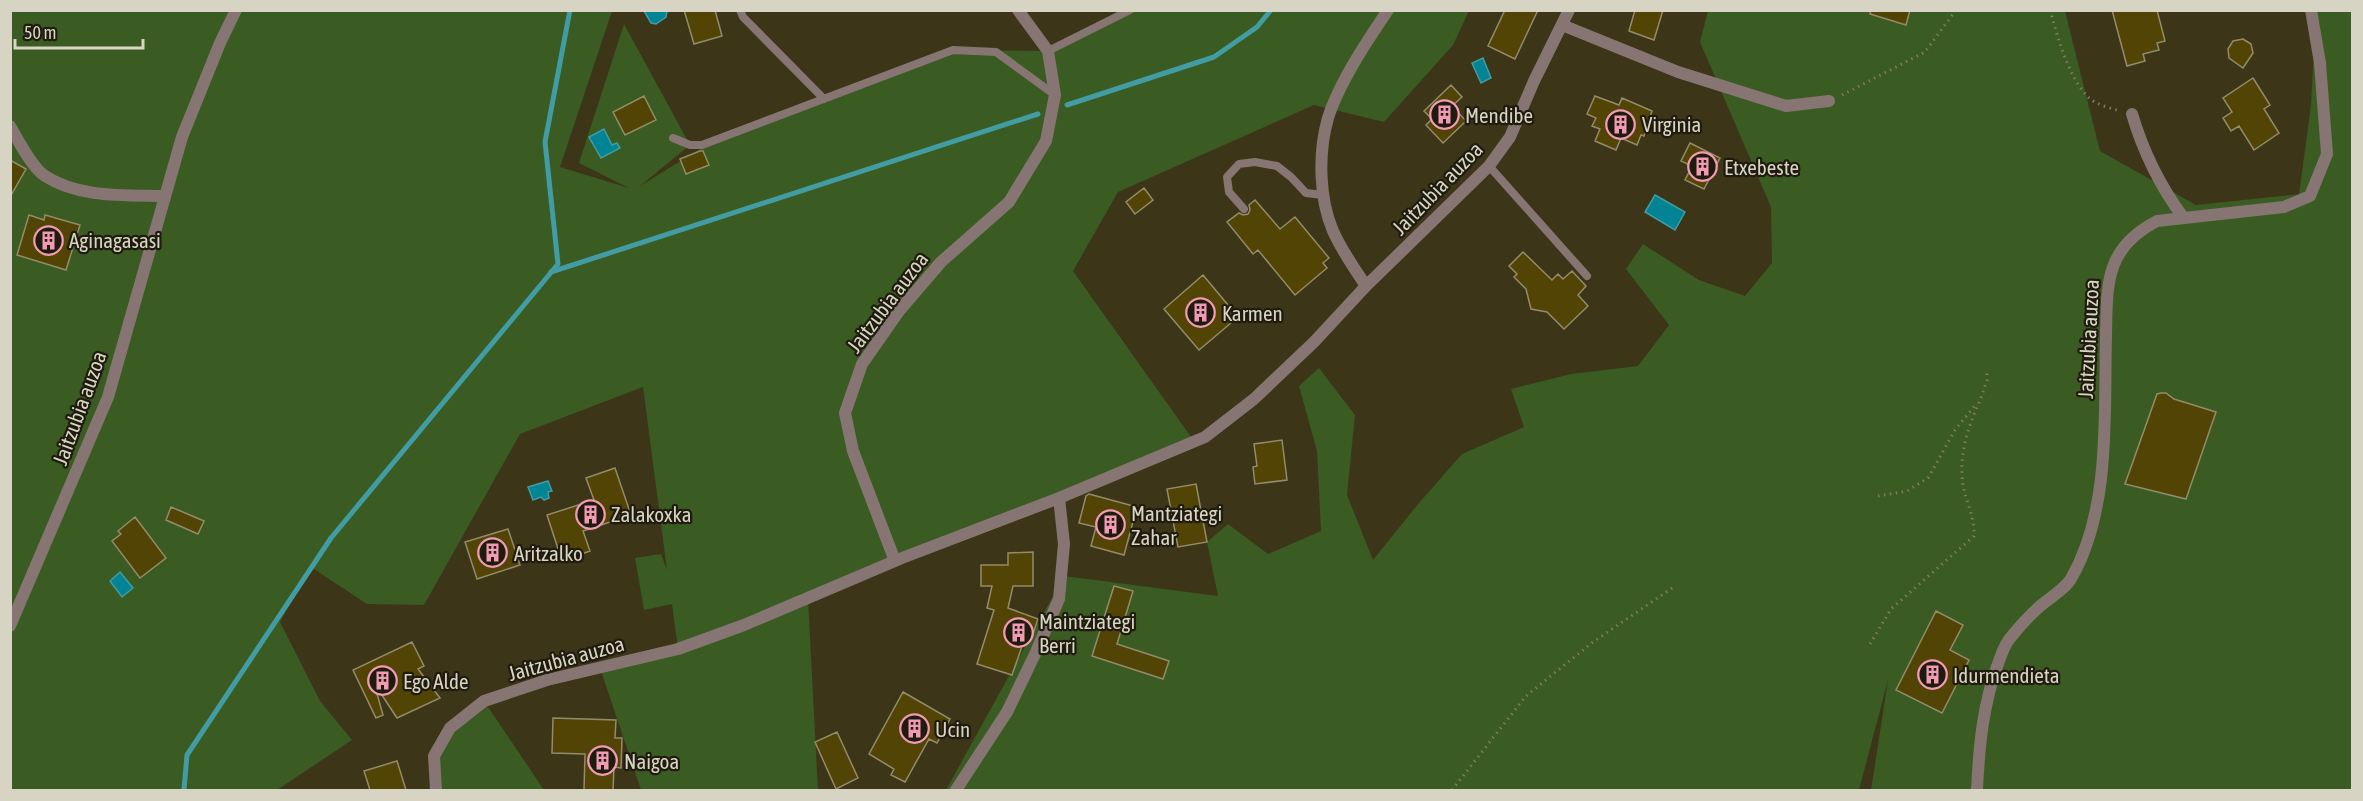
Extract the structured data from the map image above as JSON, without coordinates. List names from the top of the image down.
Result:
{
  "streets": {
    "street": ["Jaitzubia auzoa"]
  },
  "places": {
    "building": [
      "Mendibe",
      "Virginia",
      "Etxebeste",
      "Aginagasasi",
      "Karmen",
      "Zalakoxka",
      "Mantziategi Zahar",
      "Aritzalko",
      "Maintziategi Berri",
      "Idurmendieta",
      "Ego Alde",
      "Ucin",
      "Naigoa"
    ]
  },
  "scale_bar": "50 m"
}
